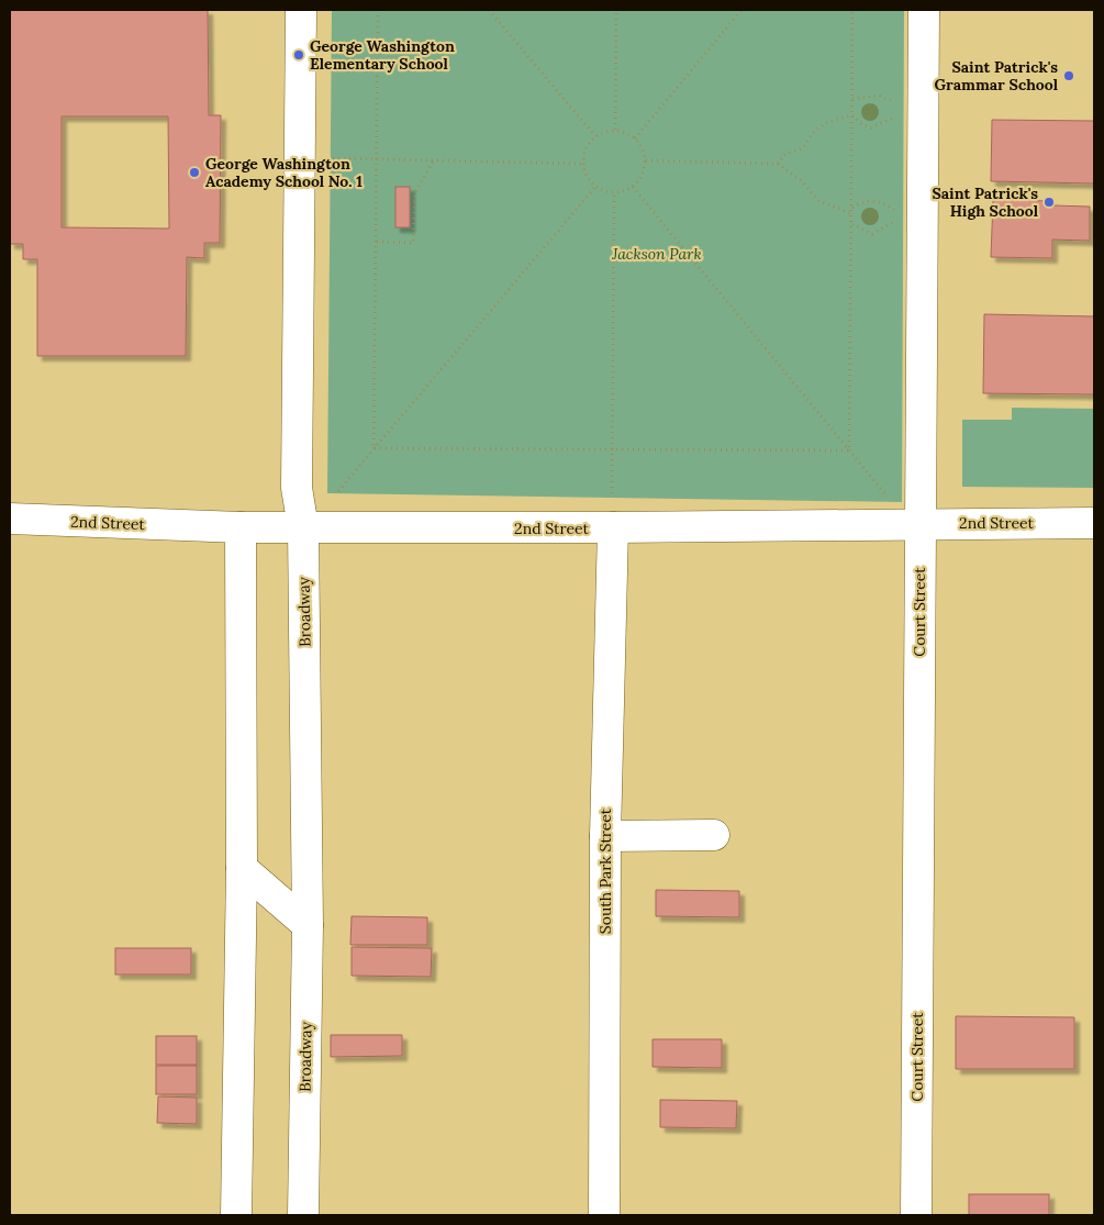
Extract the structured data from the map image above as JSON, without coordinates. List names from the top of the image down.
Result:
{
  "streets": {
    "street": [
      "2nd Street",
      "Broadway",
      "Court Street",
      "South Park Street"
    ]
  },
  "crossings": [
    ["2nd Street", "Broadway"],
    ["2nd Street", "Court Street"],
    ["2nd Street", "South Park Street"]
  ],
  "parks": ["Jackson Park"],
  "places": [
    "George Washington Elementary School",
    "Saint Patrick's Grammar School",
    "George Washington Academy School No. 1",
    "Saint Patrick's High School"
  ]
}
